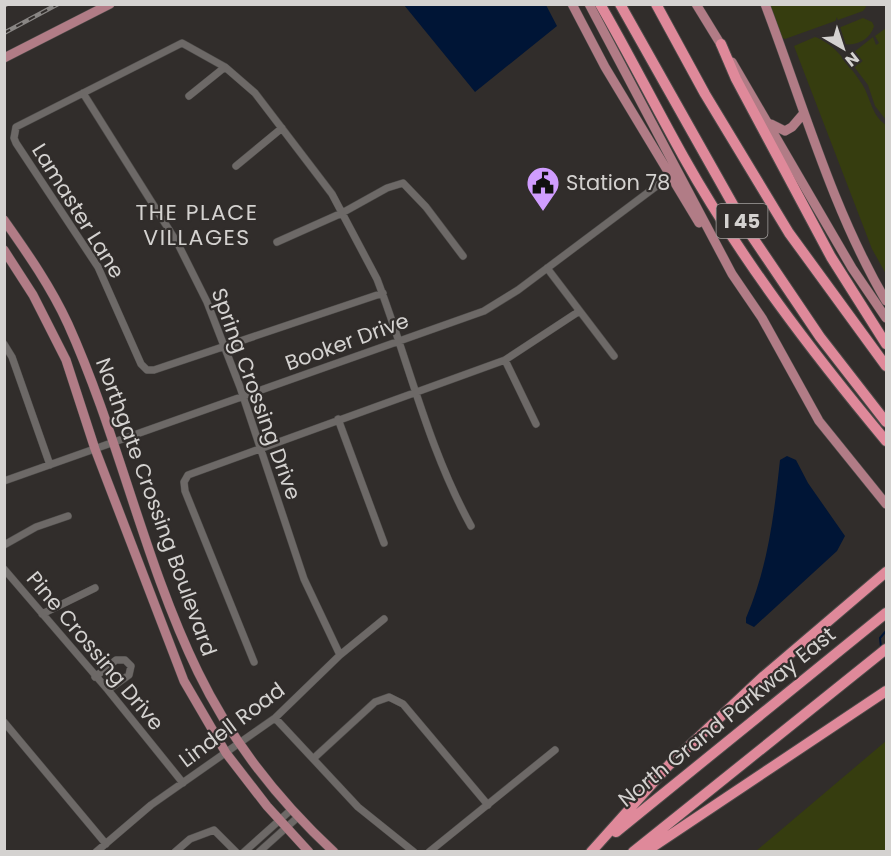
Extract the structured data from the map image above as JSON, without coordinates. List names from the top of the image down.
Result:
{
  "streets": {
    "highway": ["I 45", "North Grand Parkway East"],
    "main road": ["Northgate Crossing Boulevard"],
    "street": [
      "Lamaster Lane",
      "Booker Drive",
      "Spring Crossing Drive",
      "Pine Crossing Drive",
      "Lindell Road"
    ]
  },
  "crossings": [
    ["Lamaster Lane", "Spring Crossing Drive"],
    ["Booker Drive", "Spring Crossing Drive"],
    ["Booker Drive", "Northgate Crossing Boulevard"],
    ["Spring Crossing Drive", "Lindell Road"],
    ["Northgate Crossing Boulevard", "Lindell Road"],
    ["Pine Crossing Drive", "Lindell Road"]
  ],
  "districts": ["THE PLACE VILLAGES"],
  "places": {
    "public building": ["Station 78"]
  },
  "north": "bottom right"
}
